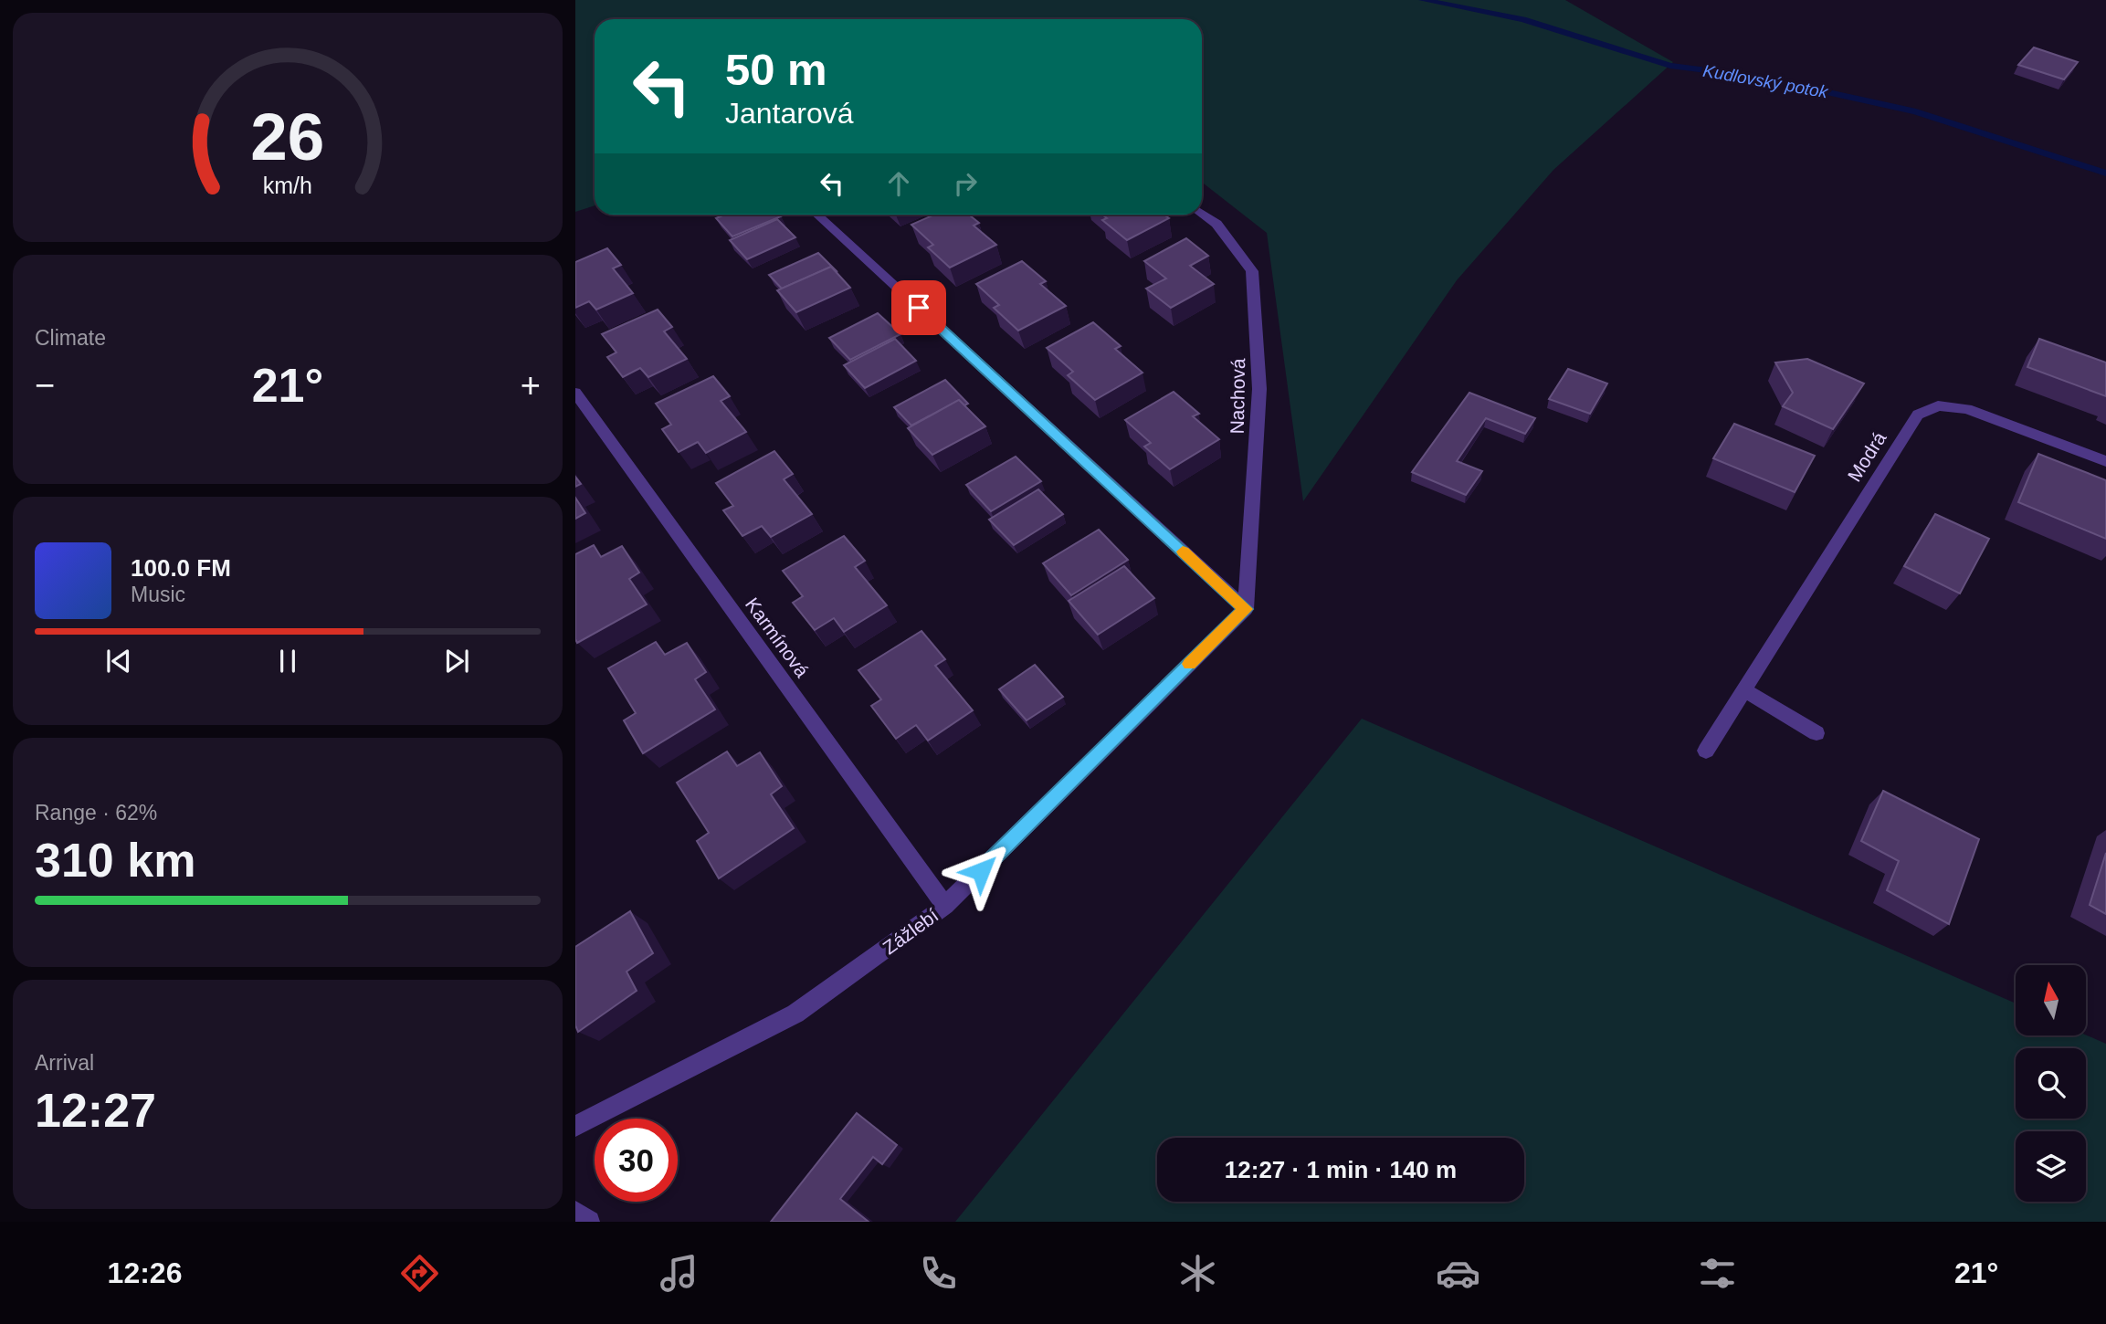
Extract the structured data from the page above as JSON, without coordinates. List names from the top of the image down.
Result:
{
  "streets": {
    "street": [
      "Nachová",
      "Modrá",
      "Karmínová",
      "Zážlebí"
    ]
  },
  "crossings": [
    ["Nachová", "Zážlebí"],
    ["Karmínová", "Zážlebí"]
  ],
  "water": ["Kudlovský potok"],
  "north": "top",
  "page": {
    "turn": ["50 m", "Jantarová"],
    "tile": [
      "Climate",
      ["Range · 62%", "310 km"],
      ["Arrival", "12:27"]
    ],
    "heat": ["−", "21°", "+"],
    "song": ["100.0 FM", "Music"],
    "limit": "30",
    "trip": "12:27 · 1 min · 140 m",
    "tabs": ["12:26", "21°"],
    "gauge": ["26", "km/h"]
  }
}
